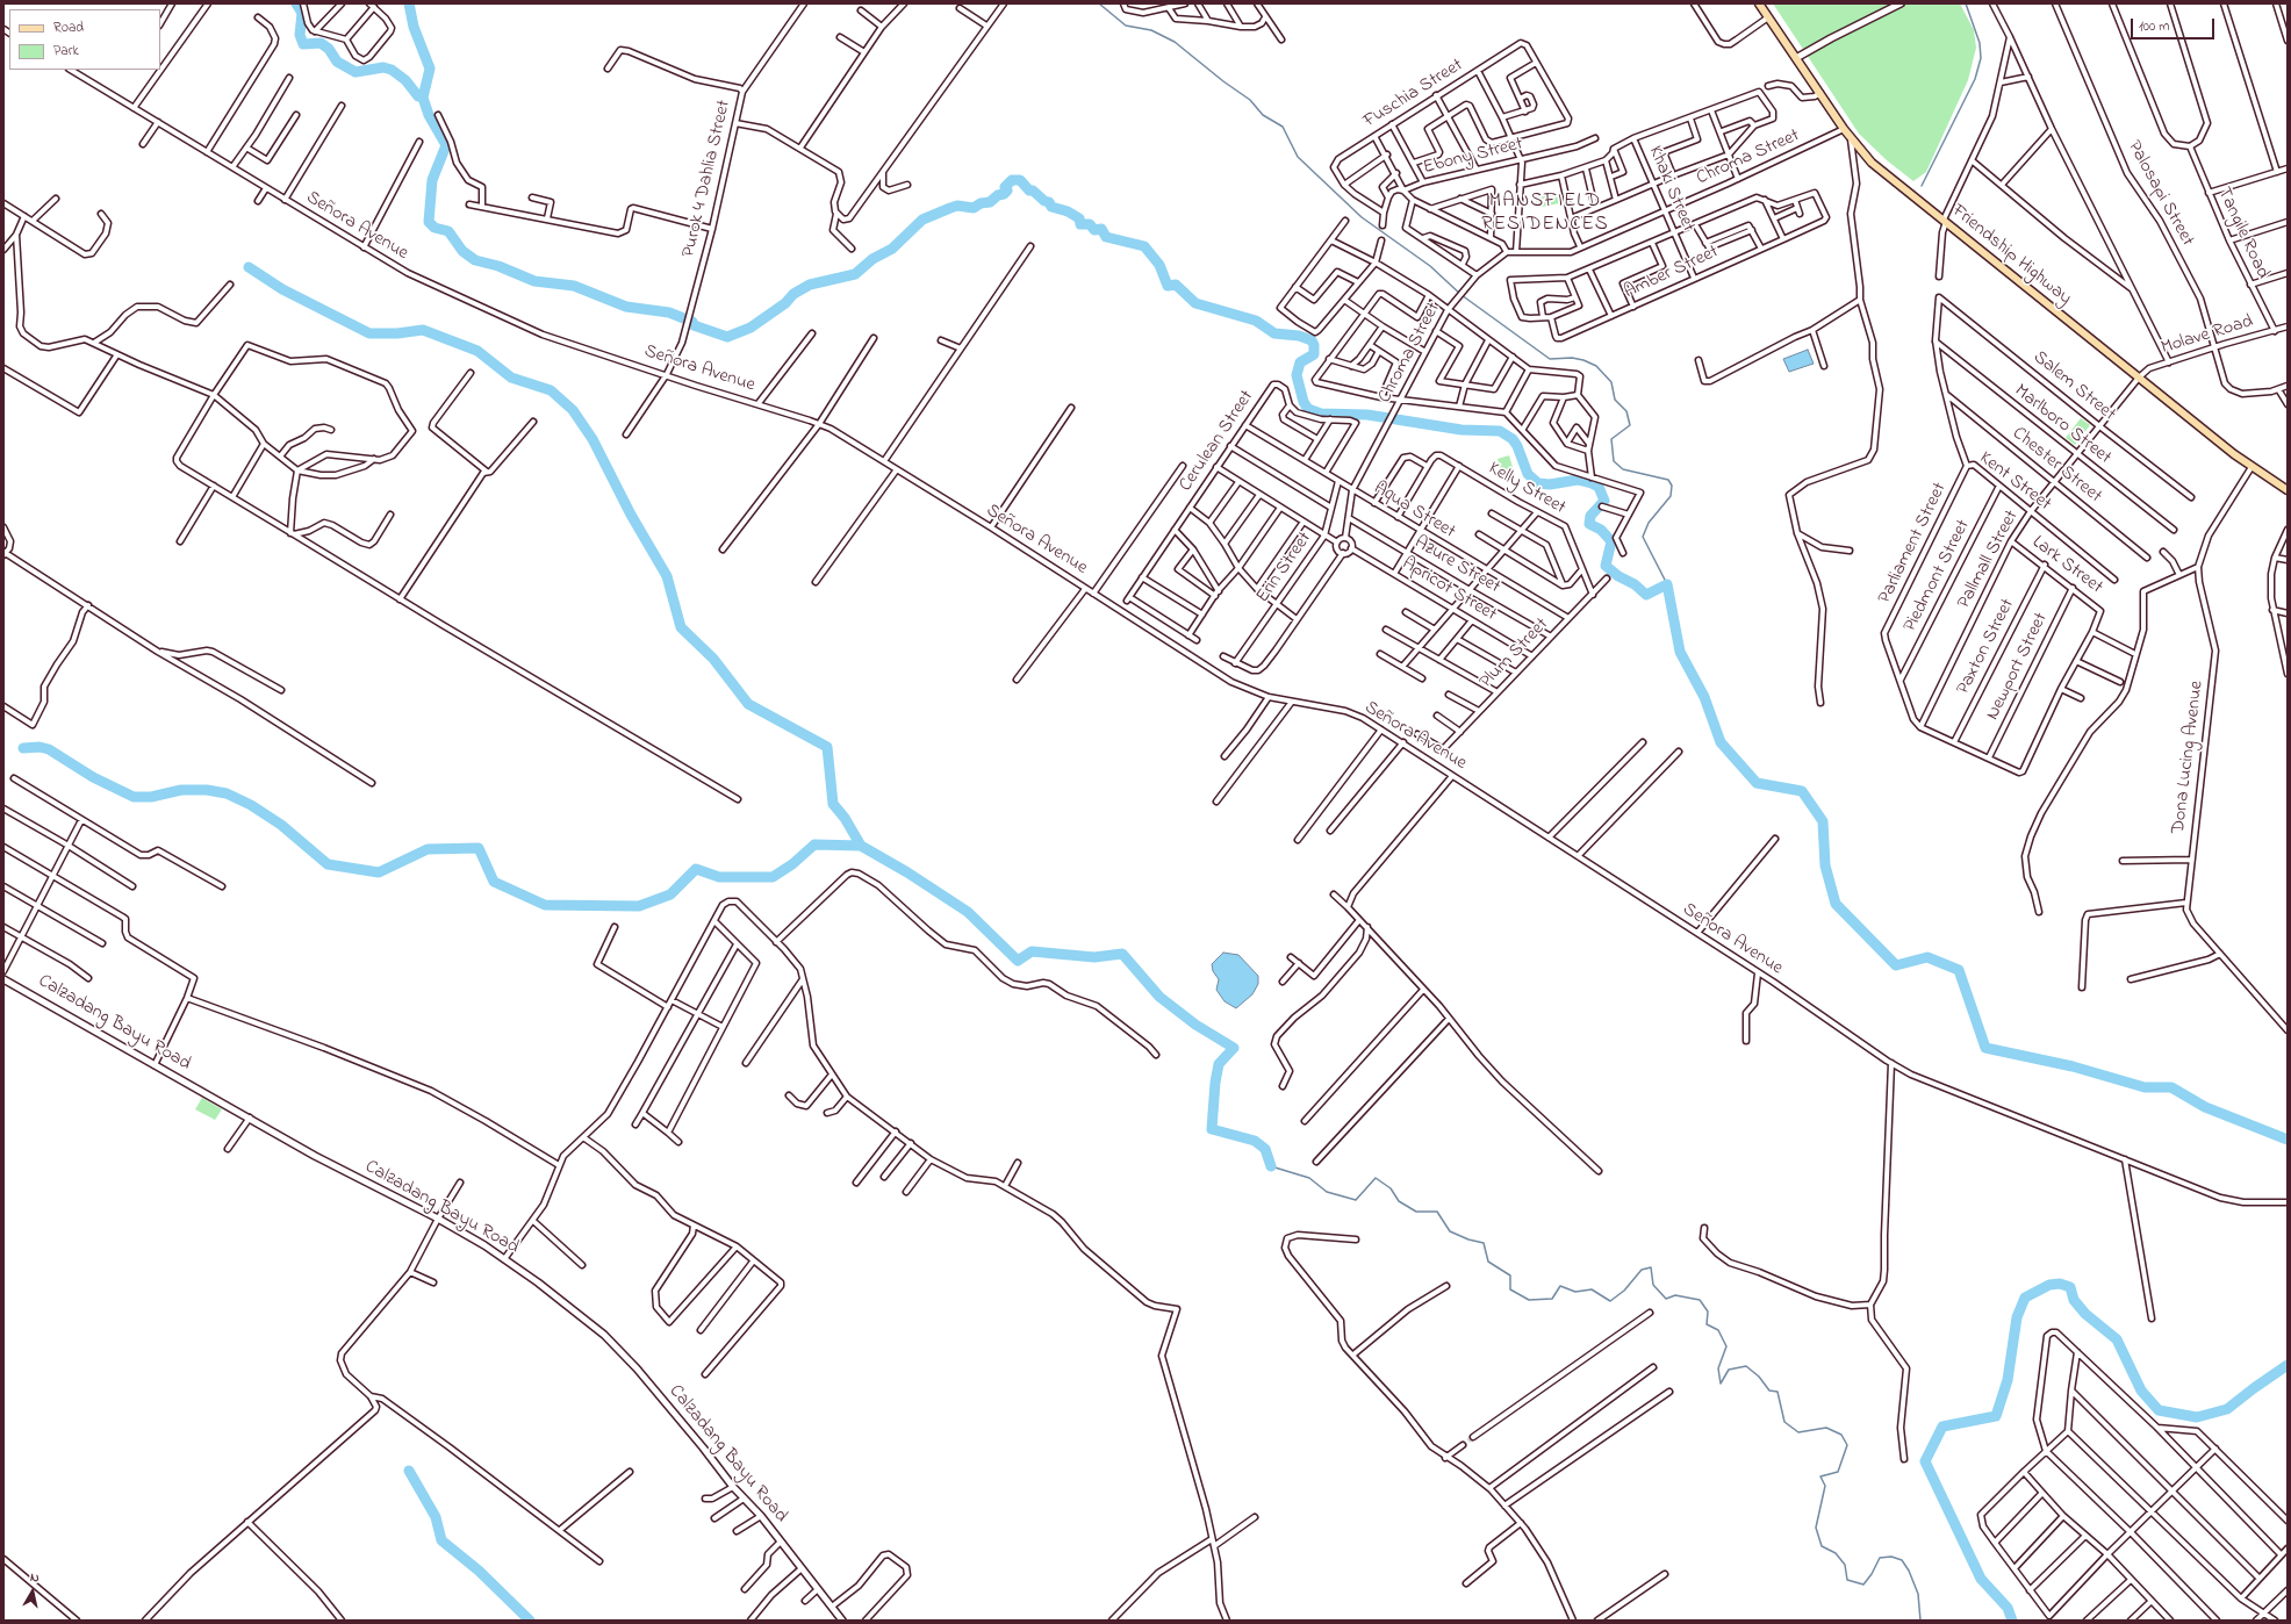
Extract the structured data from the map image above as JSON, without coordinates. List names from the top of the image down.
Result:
{
  "streets": {
    "main road": ["Friendship Highway"],
    "street": [
      "Fuschia Street",
      "Ebony Street",
      "Chroma Street",
      "Purok 4 Dahlia Street",
      "Khaki Street",
      "Palosapi Street",
      "Señora Avenue",
      "Tangile Road",
      "Amber Street",
      "Molave Road",
      "Salem Street",
      "Marlboro Street",
      "Cerulean Street",
      "Chester Street",
      "Kent Street",
      "Kelly Street",
      "Aqua Street",
      "Parliament Street",
      "Pallmall Street",
      "Azure Street",
      "Lark Street",
      "Erin Street",
      "Piedmont Street",
      "Apricot Street",
      "Paxton Street",
      "Plum Street",
      "Newport Street",
      "Dona Lucing Avenue",
      "Calzadang Bayu Road"
    ]
  },
  "crossings": [
    ["Chroma Street", "Khaki Street"],
    ["Chroma Street", "Friendship Highway"],
    ["Chroma Street", "Aqua Street"],
    ["Chroma Street", "Azure Street"],
    ["Chroma Street", "Apricot Street"],
    ["Purok 4 Dahlia Street", "Señora Avenue"],
    ["Khaki Street", "Amber Street"],
    ["Palosapi Street", "Molave Road"],
    ["Tangile Road", "Molave Road"],
    ["Friendship Highway", "Molave Road"],
    ["Friendship Highway", "Pallmall Street"],
    ["Friendship Highway", "Dona Lucing Avenue"],
    ["Molave Road", "Pallmall Street"],
    ["Salem Street", "Kent Street"],
    ["Salem Street", "Pallmall Street"],
    ["Marlboro Street", "Kent Street"],
    ["Marlboro Street", "Pallmall Street"],
    ["Cerulean Street", "Aqua Street"],
    ["Chester Street", "Kent Street"],
    ["Chester Street", "Pallmall Street"],
    ["Kent Street", "Parliament Street"],
    ["Kent Street", "Pallmall Street"],
    ["Kent Street", "Piedmont Street"],
    ["Kelly Street", "Plum Street"],
    ["Aqua Street", "Erin Street"],
    ["Aqua Street", "Plum Street"],
    ["Parliament Street", "Piedmont Street"],
    ["Pallmall Street", "Lark Street"],
    ["Azure Street", "Plum Street"],
    ["Lark Street", "Paxton Street"],
    ["Lark Street", "Newport Street"],
    ["Apricot Street", "Plum Street"]
  ],
  "districts": ["MANSFIELD RESIDENCES"],
  "legend": ["Road", "Park"],
  "scale_bar": "100 m",
  "north": "top"
}
